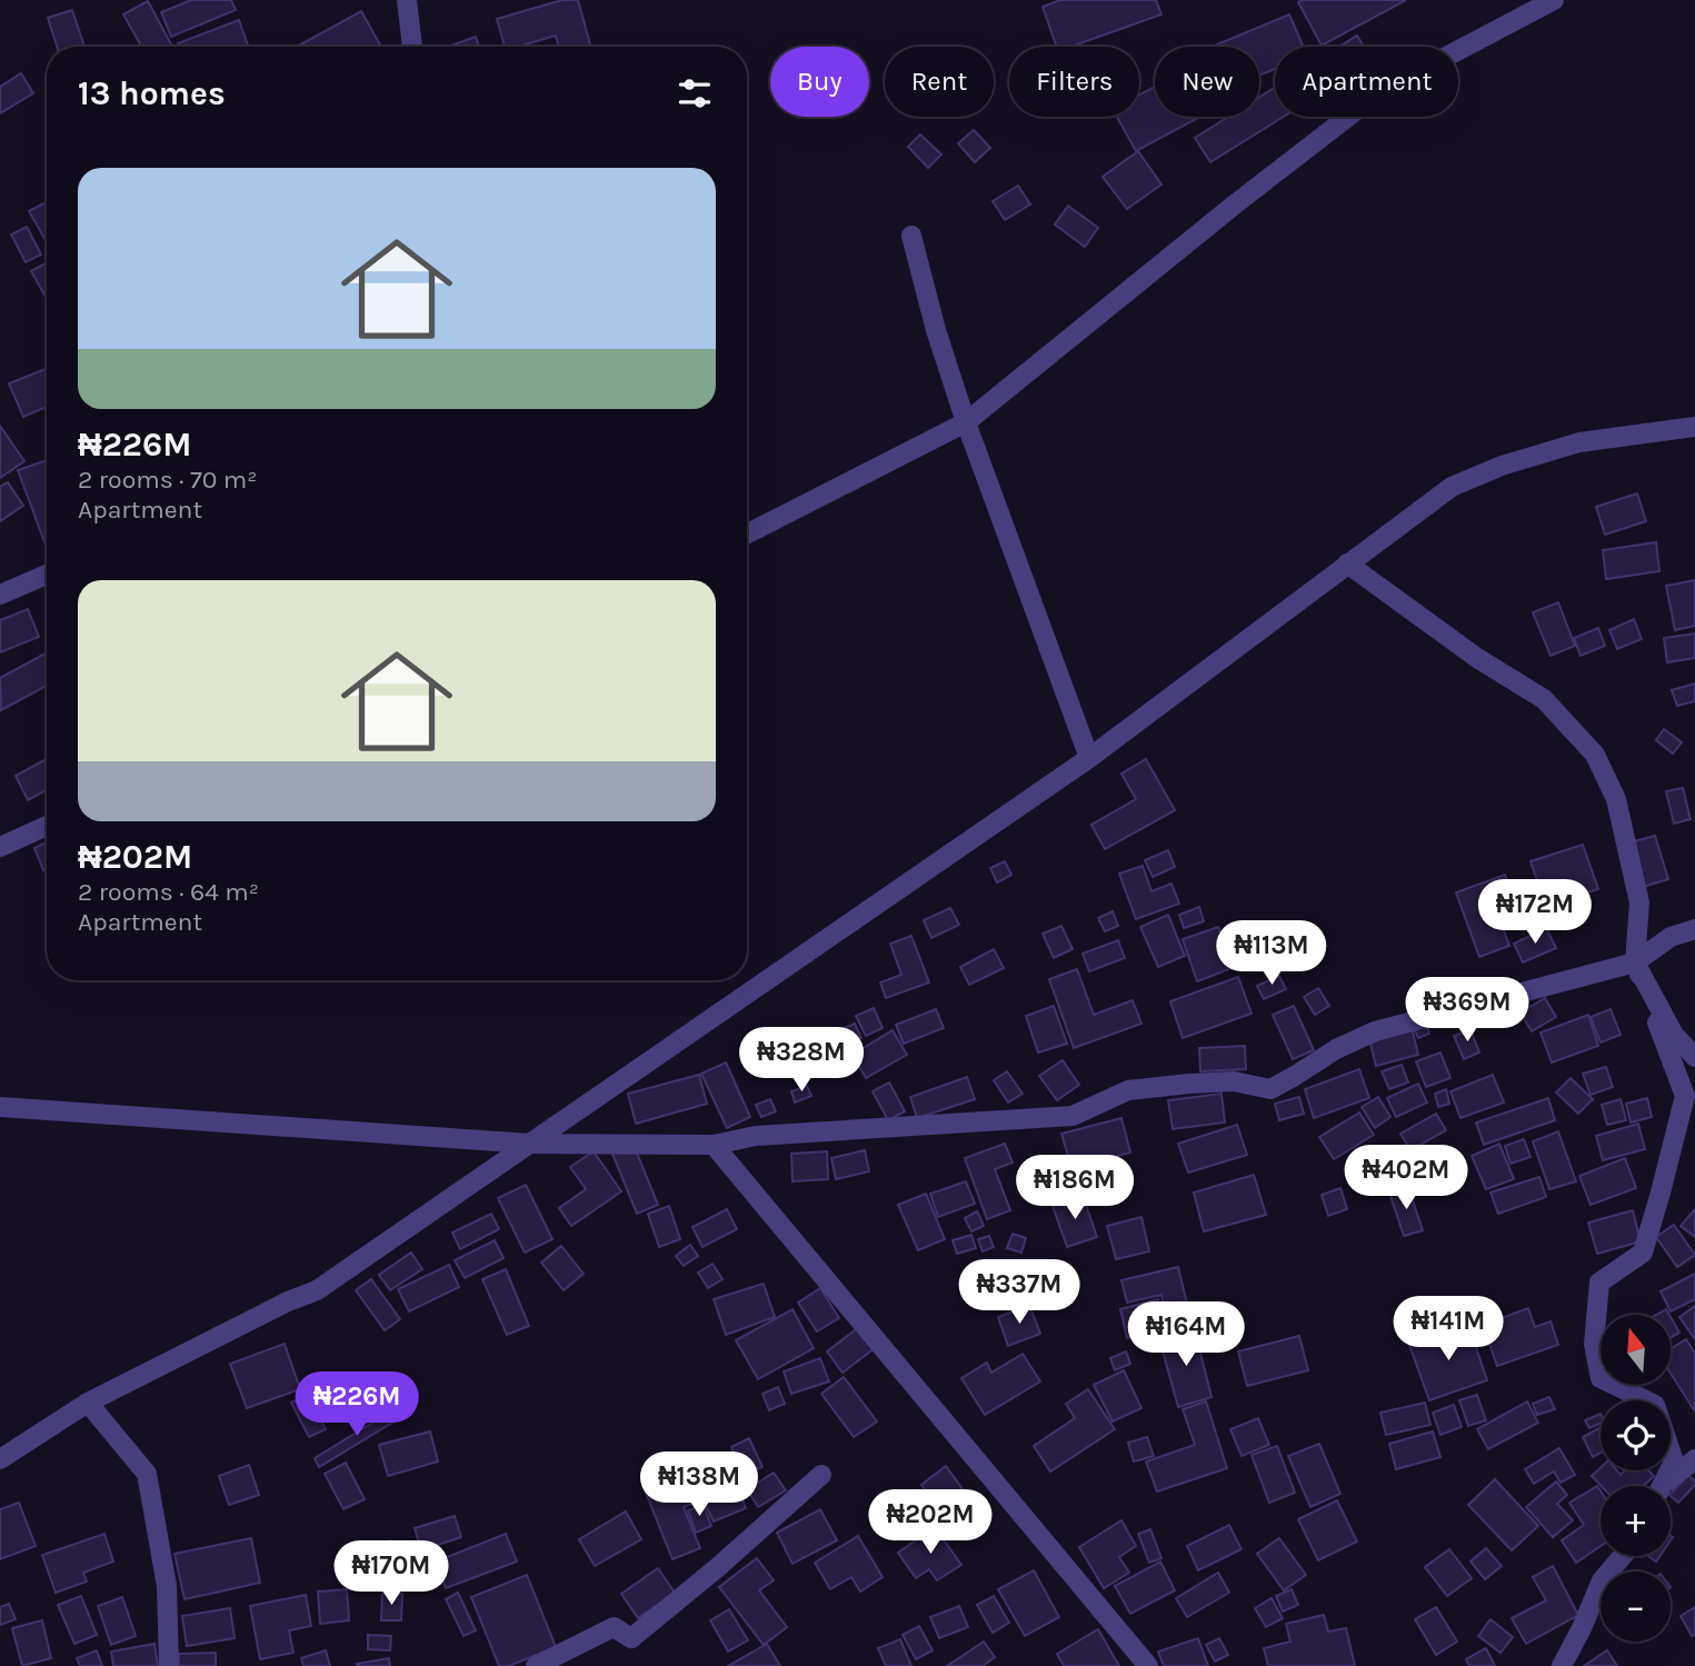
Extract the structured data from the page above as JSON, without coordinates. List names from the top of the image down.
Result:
{
  "north": "top",
  "page": {
    "chip": [
      "Buy",
      "Rent",
      "Filters",
      "New",
      "Apartment"
    ],
    "heading": "13 homes",
    "list": [
      {
        "name": "₦226M",
        "note": "2 rooms · 70 m² · Apartment"
      },
      {
        "name": "₦202M",
        "note": "2 rooms · 64 m² · Apartment"
      }
    ],
    "price": [
      "₦172M",
      "₦113M",
      "₦369M",
      "₦328M",
      "₦402M",
      "₦186M",
      "₦337M",
      "₦141M",
      "₦164M",
      "₦226M",
      "₦138M",
      "₦202M",
      "₦170M"
    ],
    "map_buttons": ["+", "−"]
  }
}
